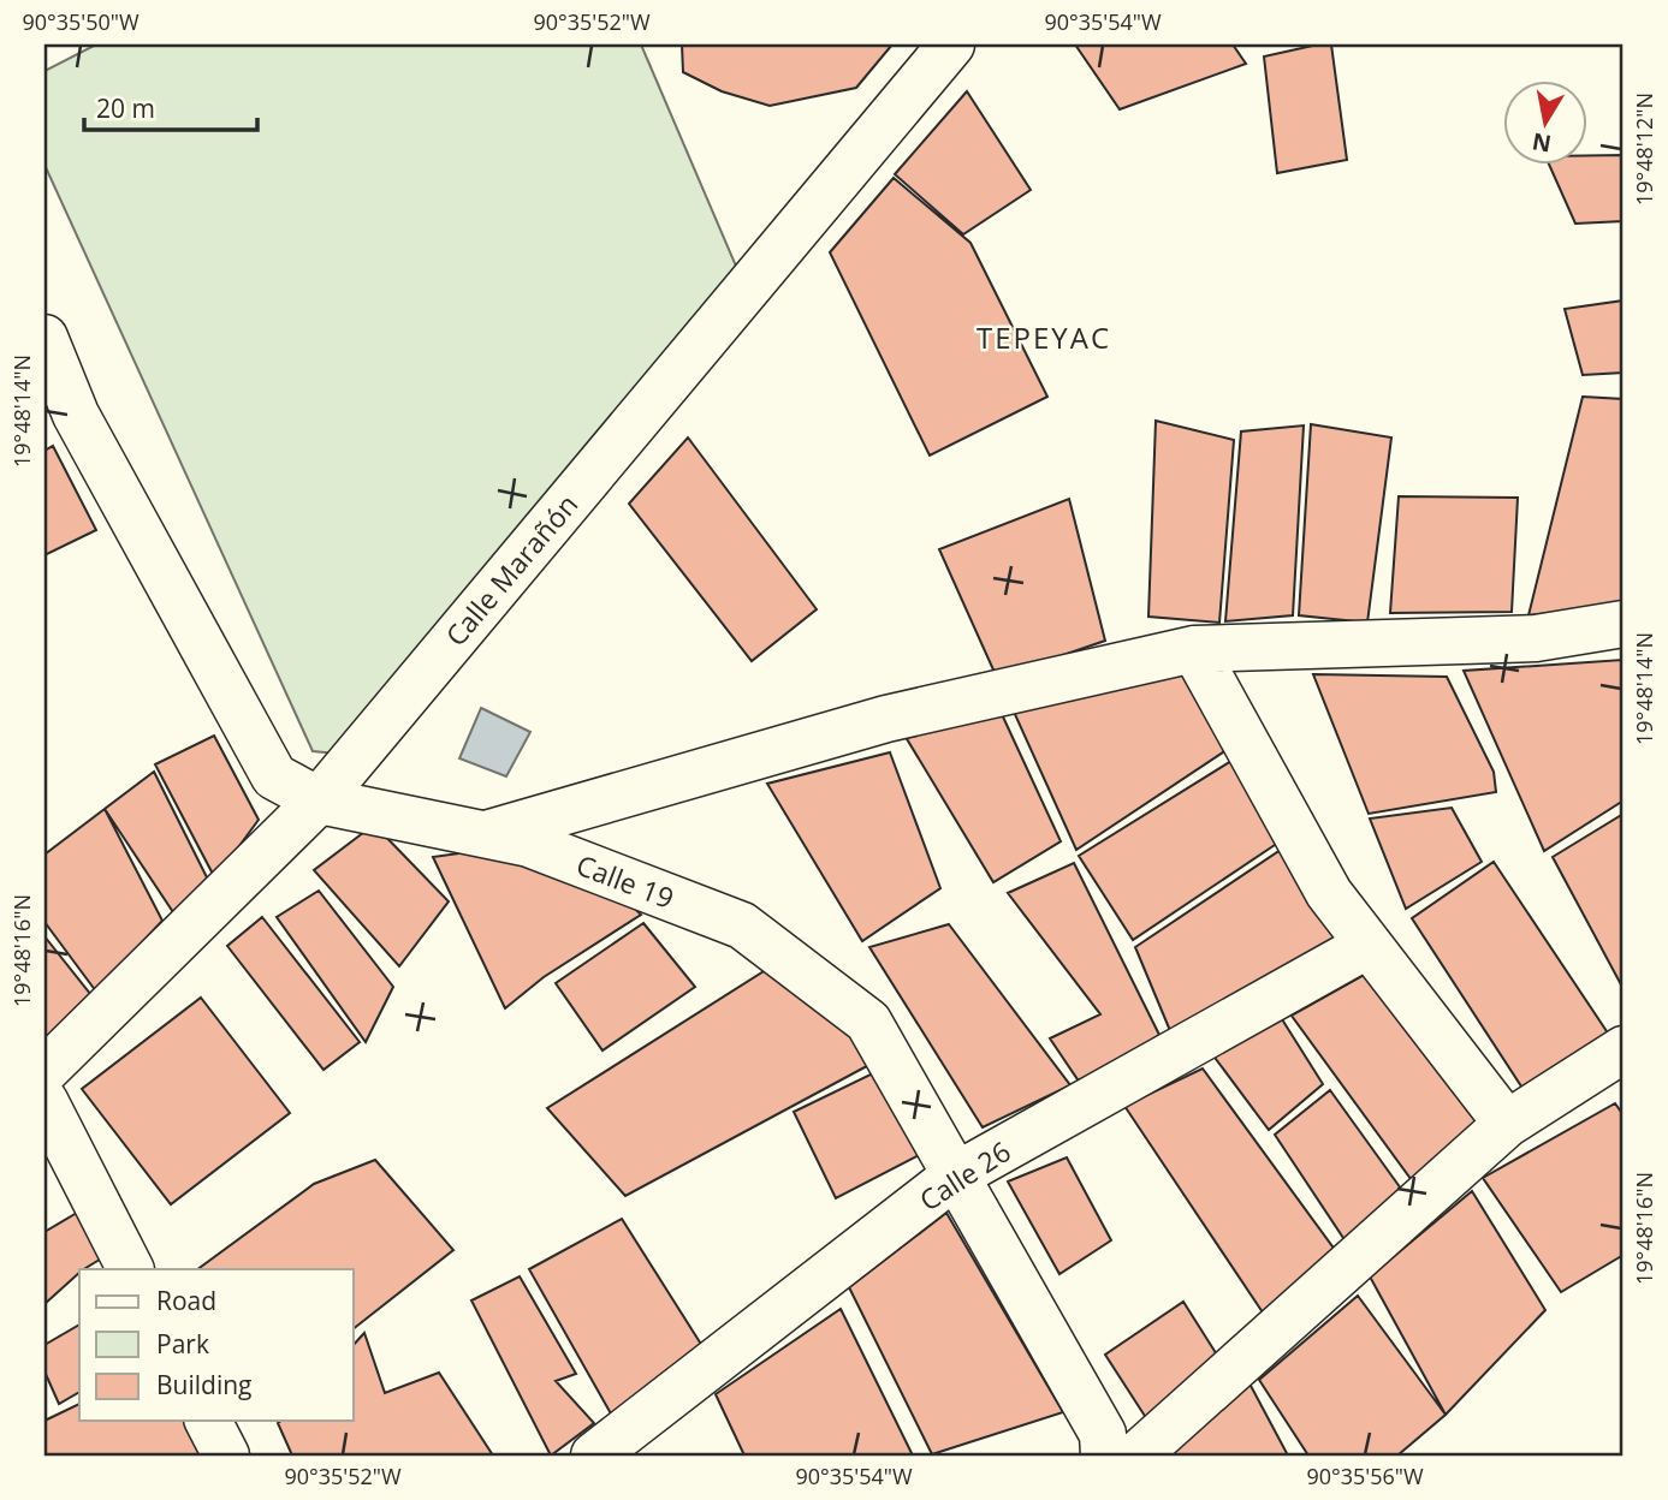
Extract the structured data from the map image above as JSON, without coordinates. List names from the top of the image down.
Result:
{
  "streets": {
    "street": ["Calle Marañón", "Calle 19", "Calle 26"]
  },
  "crossings": [
    ["Calle Marañón", "Calle 19"],
    ["Calle 19", "Calle 26"]
  ],
  "districts": ["TEPEYAC"],
  "legend": ["Road", "Park", "Building"],
  "scale_bar": "20 m",
  "north": "bottom",
  "coordinates": [
    "90°35'50\"W",
    "90°35'52\"W",
    "90°35'54\"W",
    "19°48'12\"N",
    "19°48'14\"N",
    "19°48'16\"N",
    "90°35'56\"W"
  ]
}
